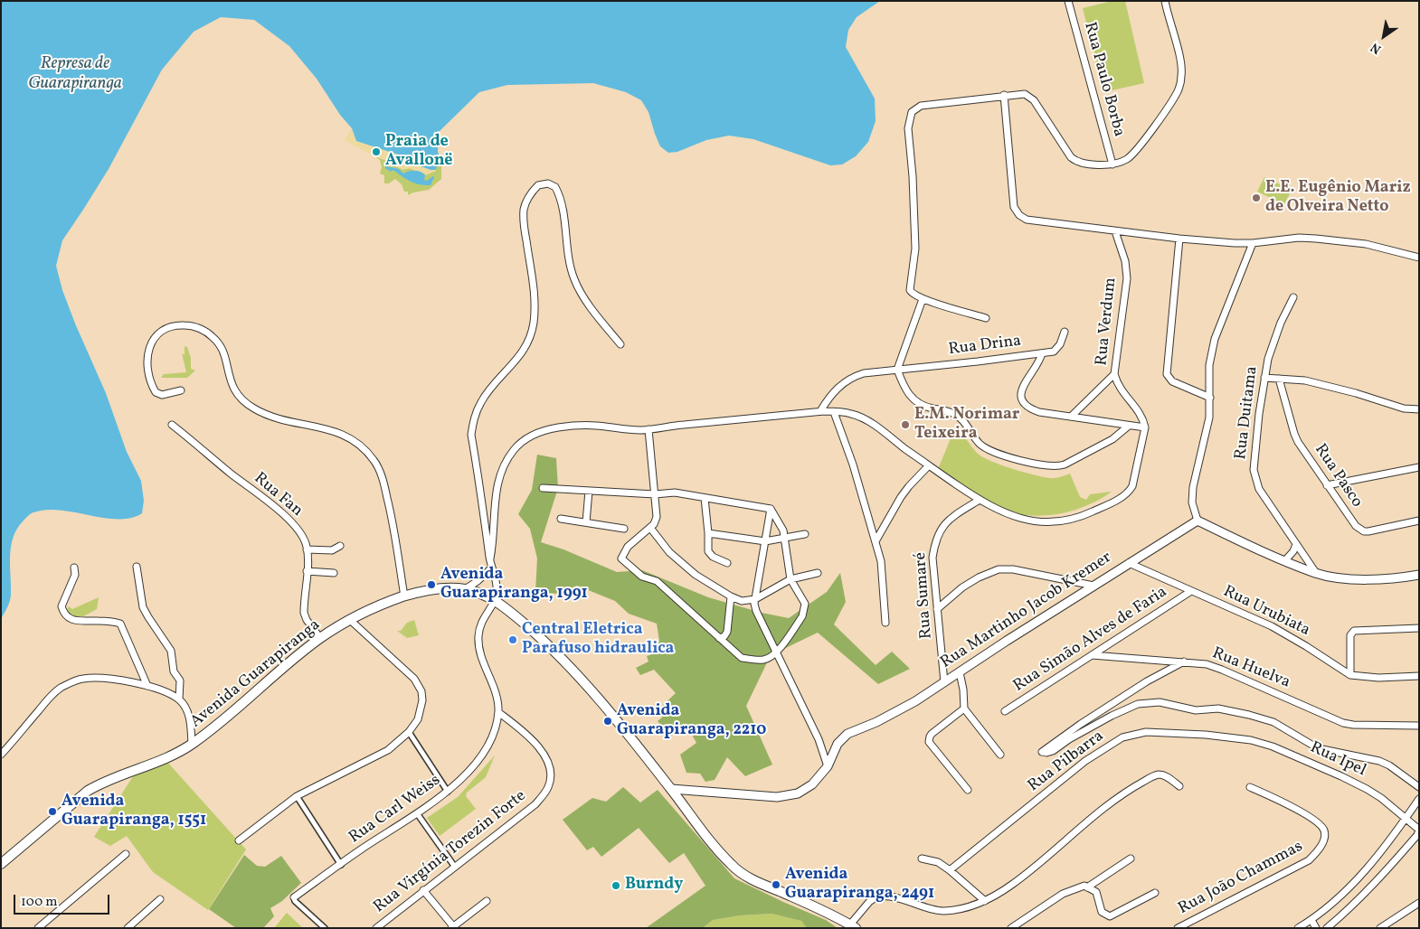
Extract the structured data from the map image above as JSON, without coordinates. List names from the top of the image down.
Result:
{
  "streets": {
    "main road": ["Avenida Guarapiranga"],
    "street": [
      "Rua Paulo Borba",
      "Rua Verdum",
      "Rua Drina",
      "Rua Duitama",
      "Rua Pasco",
      "Rua Fan",
      "Rua Sumaré",
      "Rua Martinho Jacob Kremer",
      "Rua Urubiata",
      "Rua Simão Alves de Faria",
      "Rua Huelva",
      "Rua Ipel",
      "Rua Pilbarra",
      "Rua Carl Weiss",
      "Rua Virgínia Torezin Forte",
      "Rua João Chammas"
    ]
  },
  "crossings": [
    ["Rua Fan", "Avenida Guarapiranga"],
    ["Rua Sumaré", "Rua Martinho Jacob Kremer"],
    ["Rua Martinho Jacob Kremer", "Rua Urubiata"],
    ["Rua Martinho Jacob Kremer", "Avenida Guarapiranga"],
    ["Rua Urubiata", "Rua Simão Alves de Faria"],
    ["Rua Simão Alves de Faria", "Rua Huelva"],
    ["Avenida Guarapiranga", "Rua Carl Weiss"],
    ["Rua Ipel", "Rua Pilbarra"],
    ["Rua Carl Weiss", "Rua Virgínia Torezin Forte"]
  ],
  "water": ["Represa de Guarapiranga"],
  "places": [
    "Praia de Avallonë",
    "E.E. Eugênio Mariz de Olveira Netto",
    "E.M. Norimar Teixeira",
    "Avenida Guarapiranga, 1991",
    "Central Eletrica Parafuso hidraulica",
    "Avenida Guarapiranga, 2210",
    "Avenida Guarapiranga, 1551",
    "Avenida Guarapiranga, 2491",
    "Burndy"
  ],
  "scale_bar": "100 m",
  "north": "bottom left"
}
